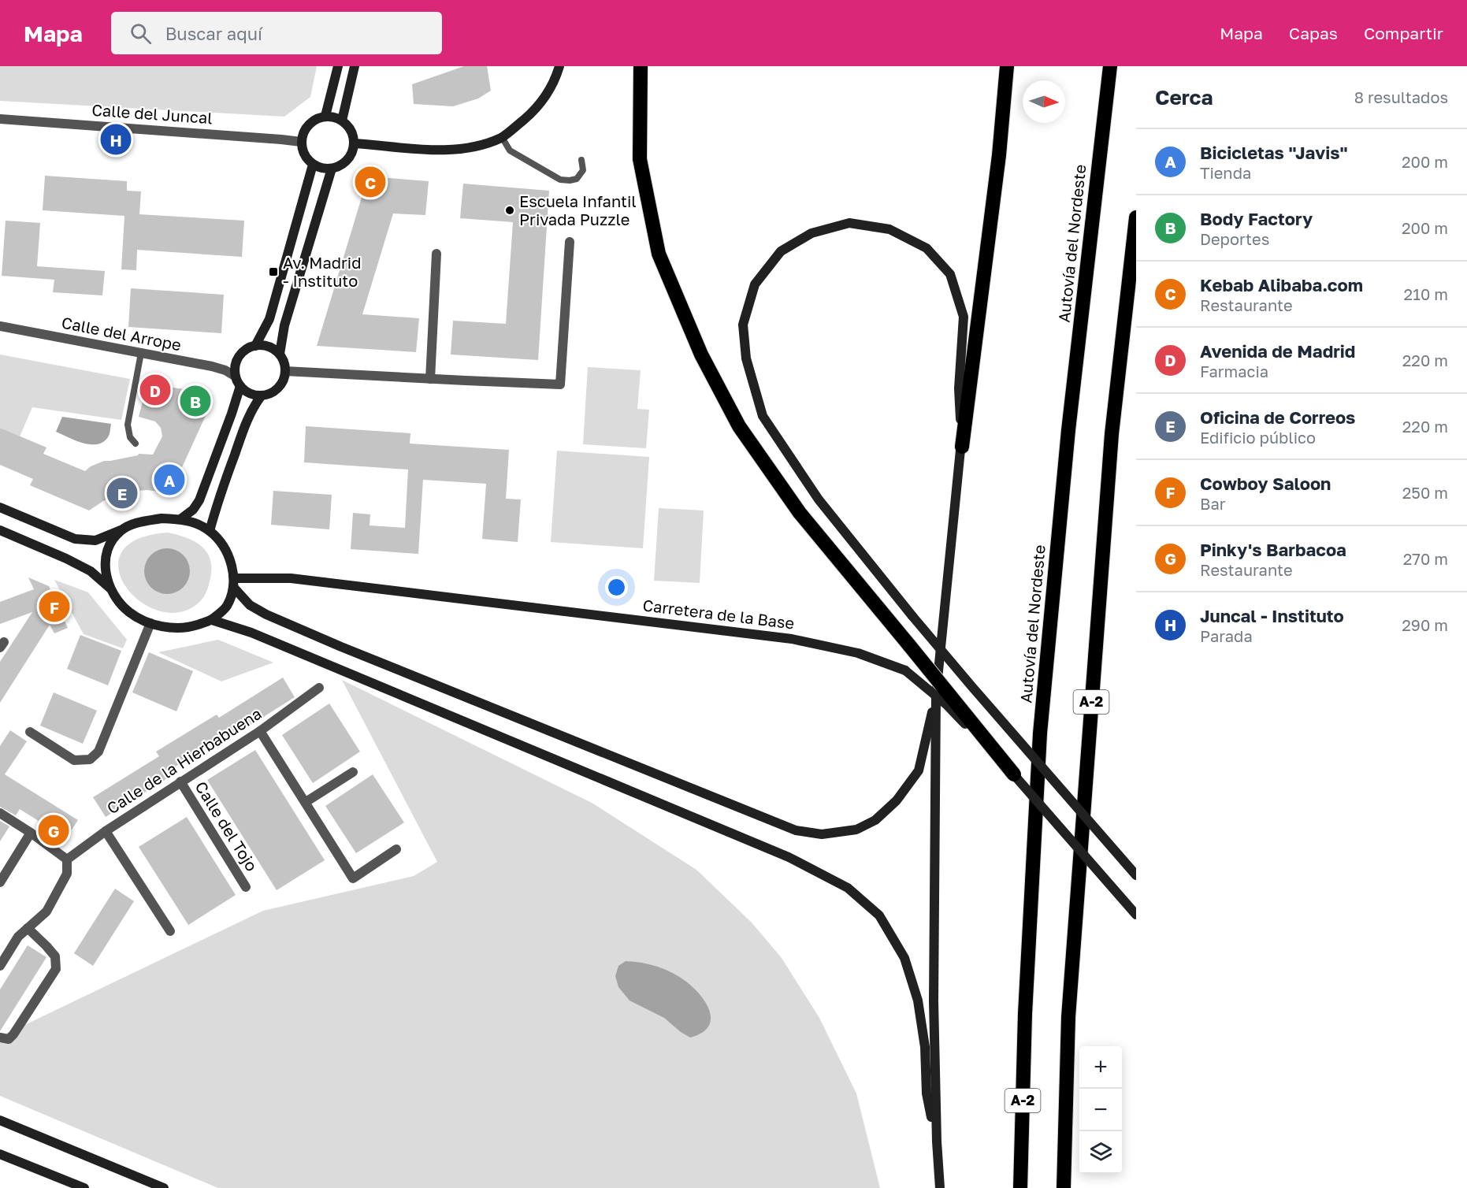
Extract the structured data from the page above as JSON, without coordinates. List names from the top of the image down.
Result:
{
  "streets": {
    "highway": ["Autovía del Nordeste", "A-2"],
    "street": [
      "Calle del Juncal",
      "Calle del Arrope",
      "Carretera de la Base",
      "Calle de la Hierbabuena",
      "Calle del Tojo"
    ]
  },
  "crossings": [
    ["Calle de la Hierbabuena", "Calle del Tojo"]
  ],
  "places": {
    "other": ["Escuela Infantil Privada Puzzle"],
    "transit": ["Av. Madrid - Instituto"]
  },
  "north": "right",
  "page": {
    "header": "Mapa",
    "search": "Buscar aquí",
    "nav": ["Mapa", "Capas", "Compartir"],
    "heading": ["Cerca", "8 resultados"],
    "pins": [
      "H",
      "C",
      "D",
      "B",
      "A",
      "E",
      "F",
      "G"
    ],
    "list": [
      {
        "mark": "A",
        "name": "Bicicletas \"Javis\"",
        "note": "Tienda",
        "value": "200 m"
      },
      {
        "mark": "B",
        "name": "Body Factory",
        "note": "Deportes",
        "value": "200 m"
      },
      {
        "mark": "C",
        "name": "Kebab Alibaba.com",
        "note": "Restaurante",
        "value": "210 m"
      },
      {
        "mark": "D",
        "name": "Avenida de Madrid",
        "note": "Farmacia",
        "value": "220 m"
      },
      {
        "mark": "E",
        "name": "Oficina de Correos",
        "note": "Edificio público",
        "value": "220 m"
      },
      {
        "mark": "F",
        "name": "Cowboy Saloon",
        "note": "Bar",
        "value": "250 m"
      },
      {
        "mark": "G",
        "name": "Pinky's Barbacoa",
        "note": "Restaurante",
        "value": "270 m"
      },
      {
        "mark": "H",
        "name": "Juncal - Instituto",
        "note": "Parada",
        "value": "290 m"
      }
    ],
    "map_buttons": ["+", "−"]
  }
}
